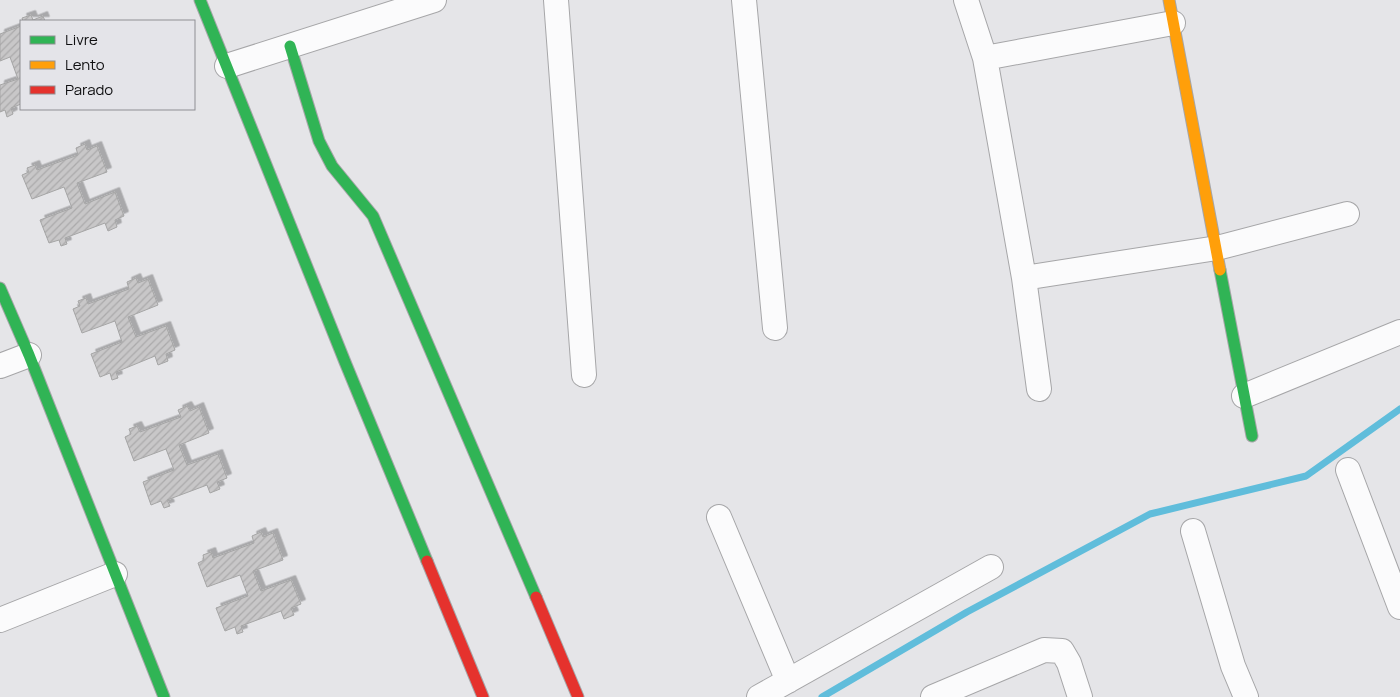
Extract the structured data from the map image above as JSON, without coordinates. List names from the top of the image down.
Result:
{
  "legend": ["Livre", "Lento", "Parado"]
}
